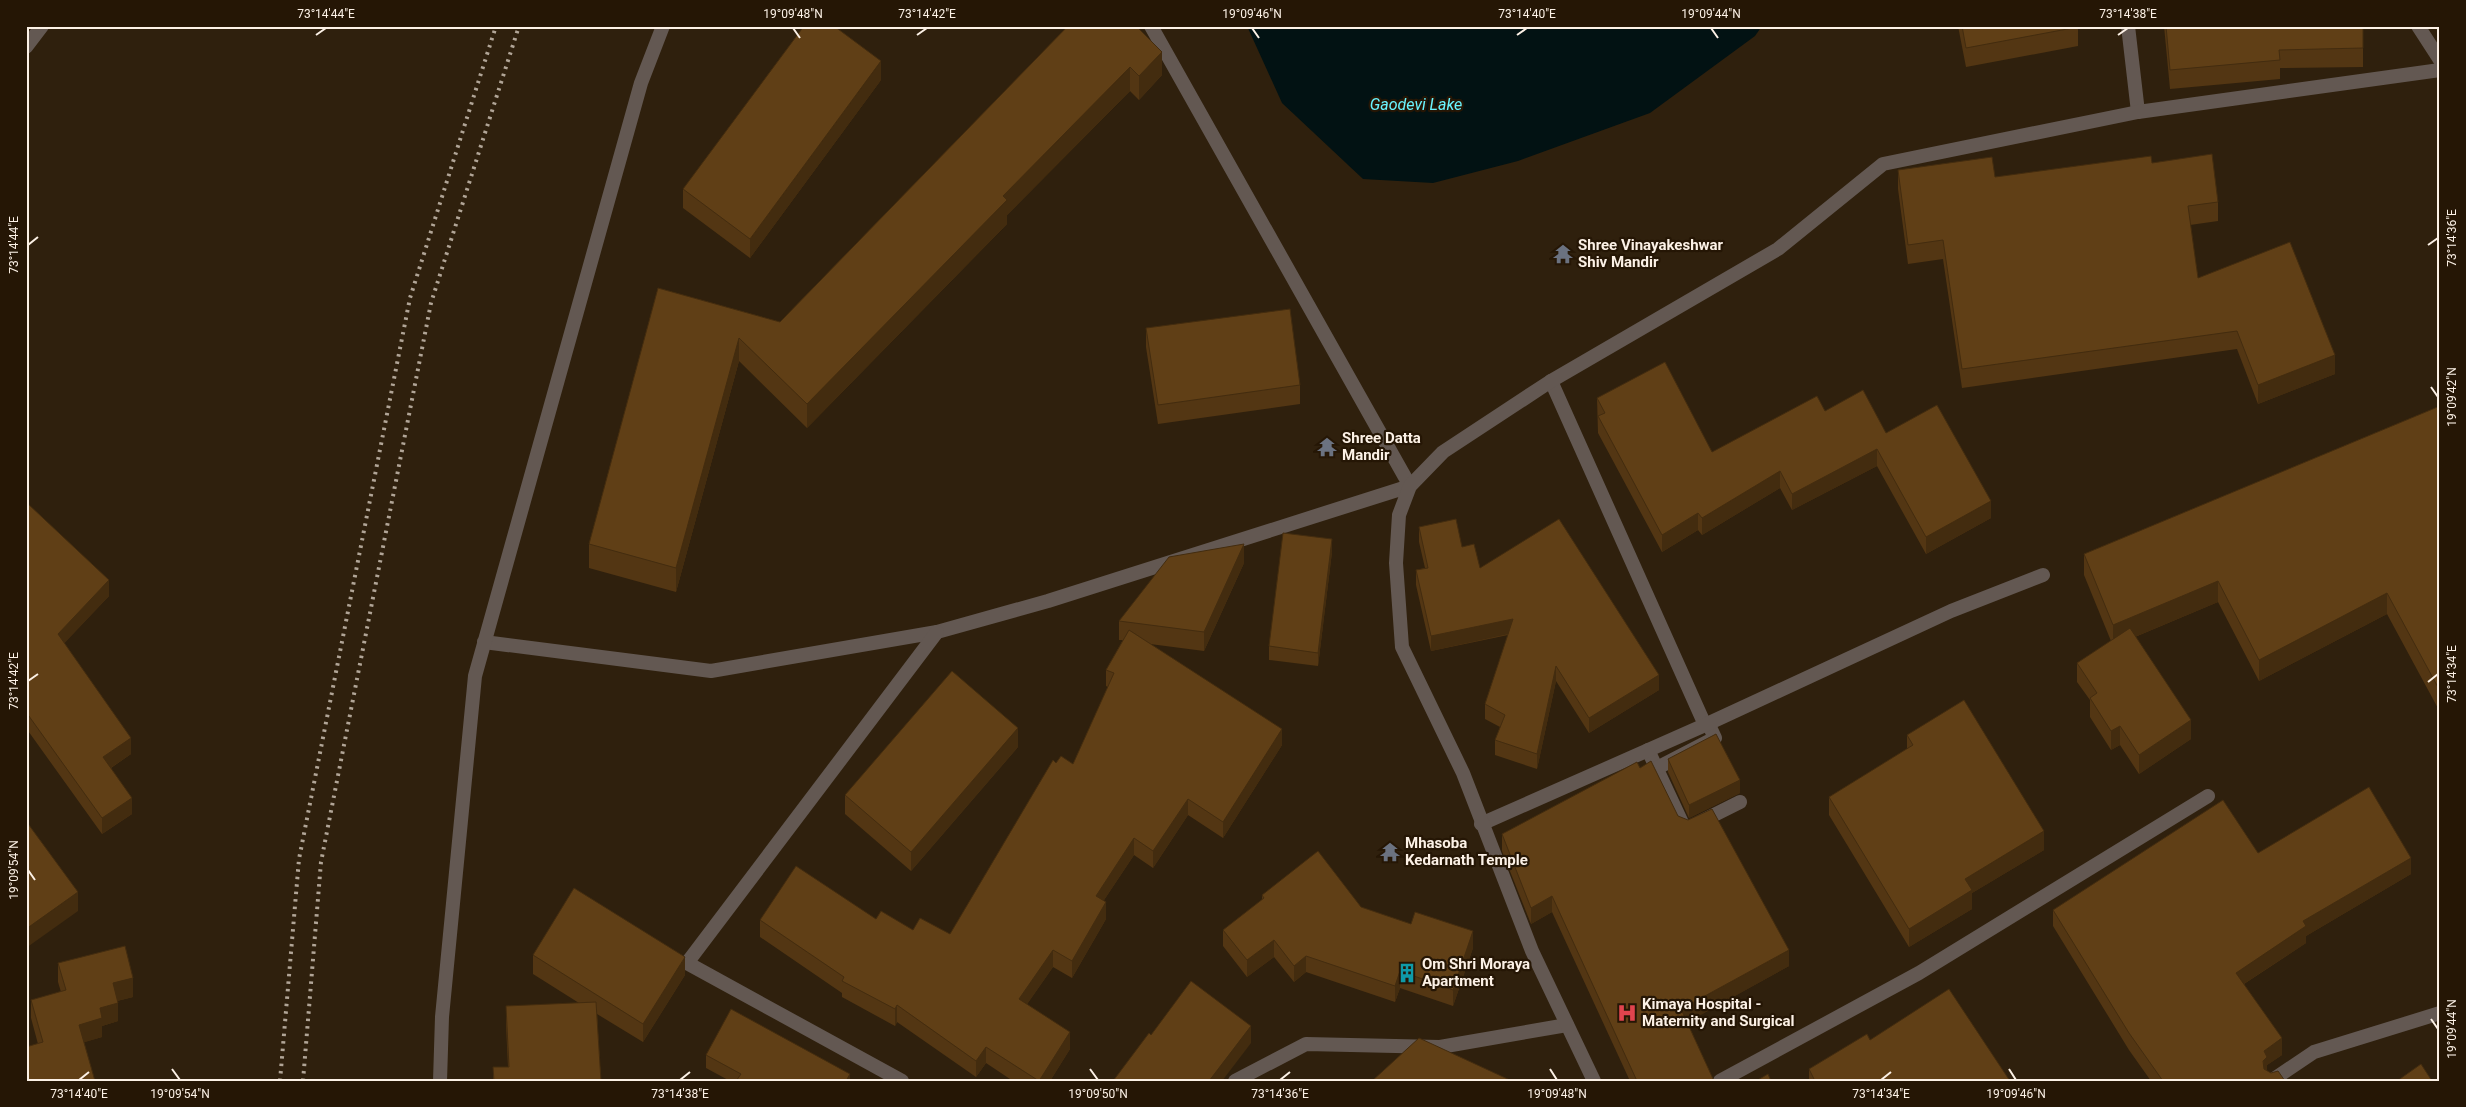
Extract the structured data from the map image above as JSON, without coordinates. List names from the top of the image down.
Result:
{
  "water": ["Gaodevi Lake"],
  "places": {
    "temple": ["Shree Vinayakeshwar Shiv Mandir", "Shree Datta Mandir", "Mhasoba Kedarnath Temple"],
    "building": ["Om Shri Moraya Apartment"],
    "hospital": ["Kimaya Hospital - Maternity and Surgical"]
  },
  "coordinates": [
    "73°14'44\"E",
    "19°09'48\"N",
    "73°14'42\"E",
    "19°09'46\"N",
    "73°14'40\"E",
    "19°09'44\"N",
    "73°14'38\"E",
    "73°14'36\"E",
    "19°09'42\"N",
    "73°14'34\"E",
    "19°09'54\"N",
    "19°09'50\"N"
  ]
}
